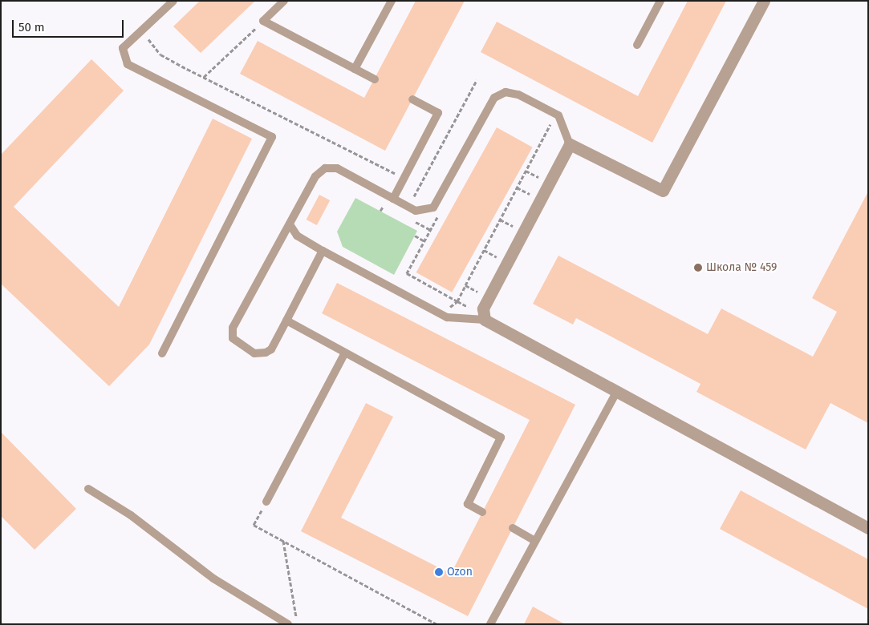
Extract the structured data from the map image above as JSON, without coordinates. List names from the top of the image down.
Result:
{
  "places": ["Школа № 459", "Ozon"],
  "scale_bar": "50 m"
}
